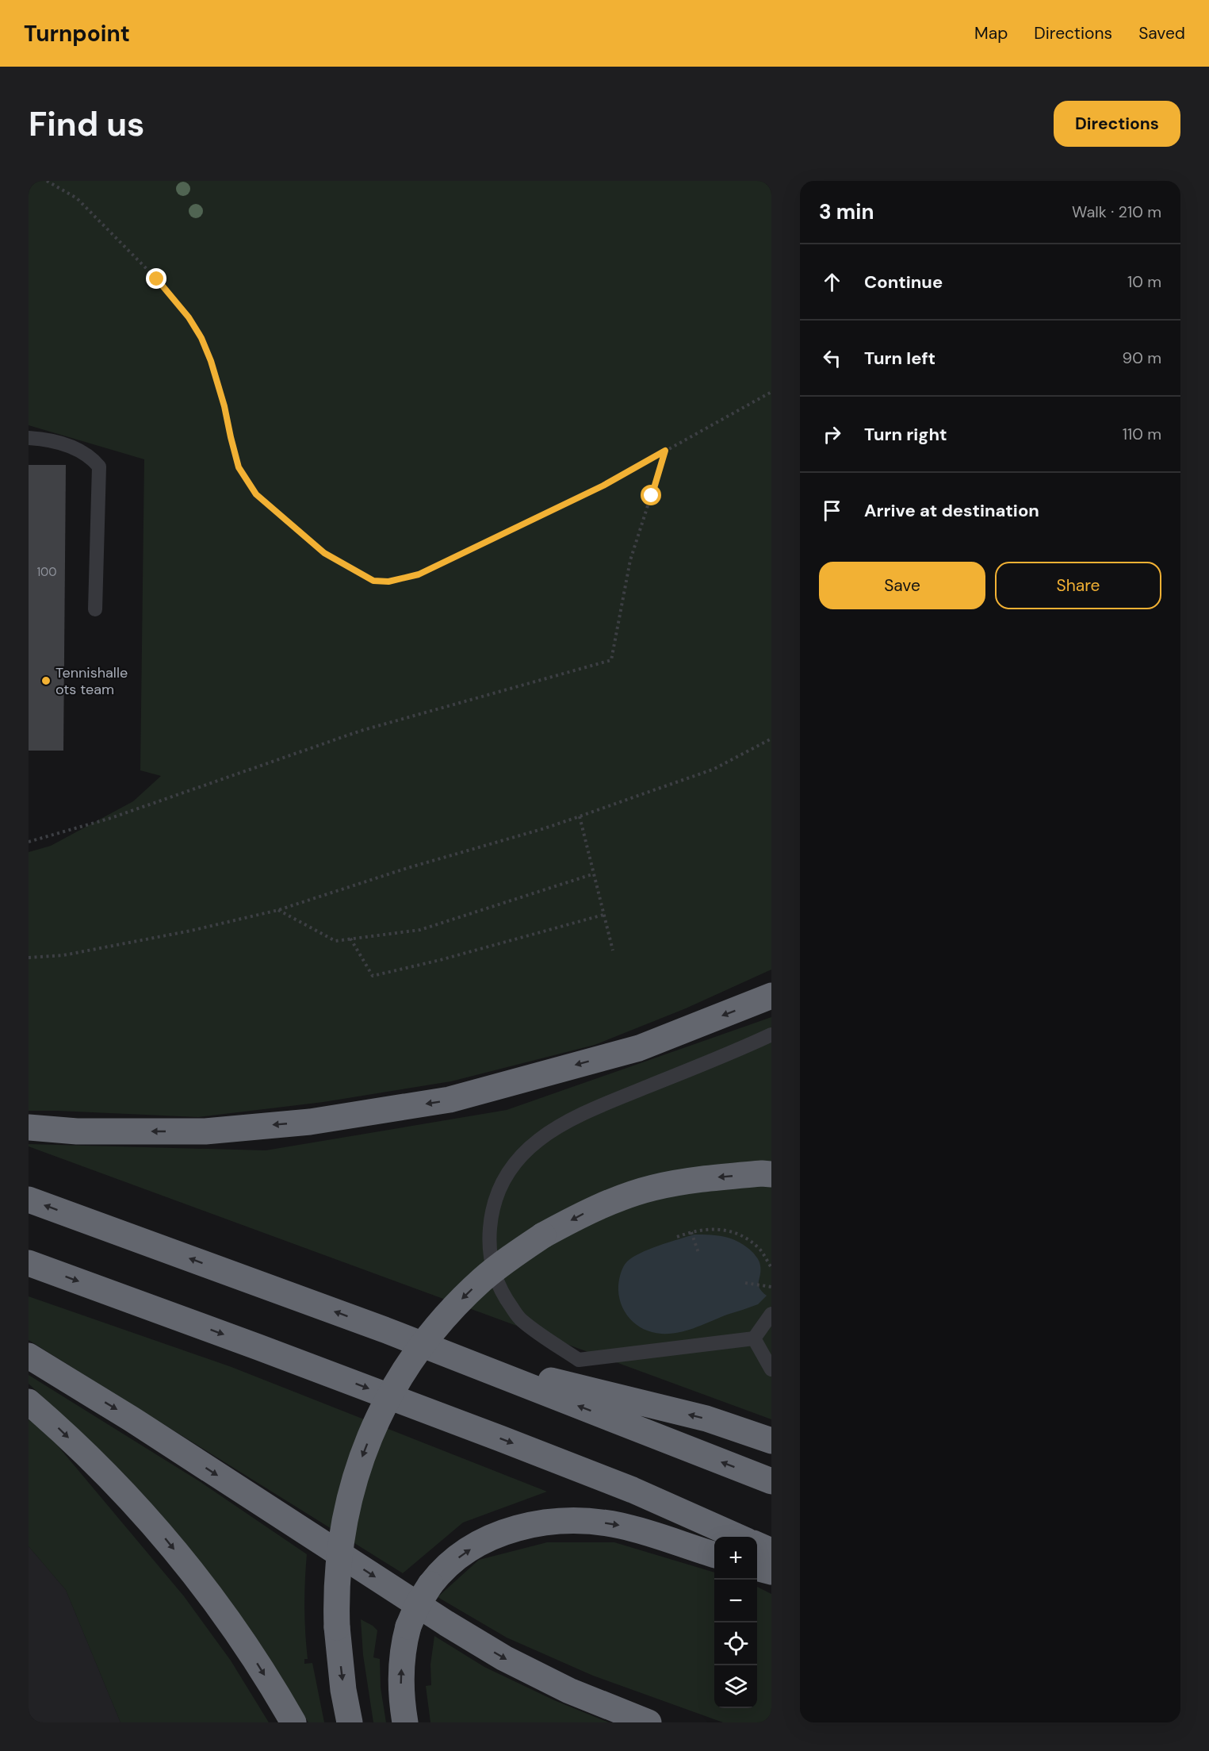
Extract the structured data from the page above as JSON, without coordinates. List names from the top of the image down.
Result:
{
  "places": ["Tennishalle ots team"],
  "house_numbers": ["100"],
  "page": {
    "header": "Turnpoint",
    "nav": ["Map", "Directions", "Saved"],
    "buttons": [
      "Directions",
      ["Save", "Share"]
    ],
    "title": "Find us",
    "heading": ["3 min", "Walk · 210 m"],
    "list": [
      ["Continue", "10 m"],
      ["Turn left", "90 m"],
      ["Turn right", "110 m"],
      "Arrive at destination"
    ],
    "map_buttons": ["+", "−"]
  }
}
